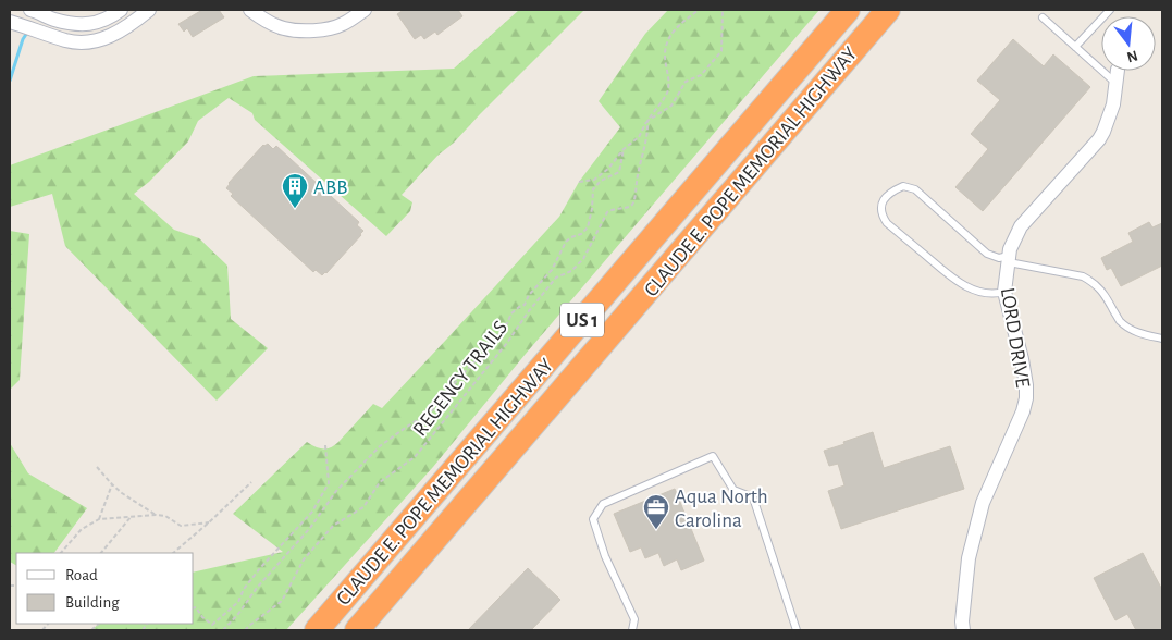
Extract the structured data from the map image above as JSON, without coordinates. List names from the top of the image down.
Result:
{
  "streets": {
    "highway": ["CLAUDE E. POPE MEMORIAL HIGHWAY", "US 1"],
    "street": ["LORD DRIVE"],
    "path": ["REGENCY TRAILS"]
  },
  "places": {
    "building": ["ABB"],
    "office": ["Aqua North Carolina"]
  },
  "legend": ["Road", "Building"],
  "north": "bottom"
}
